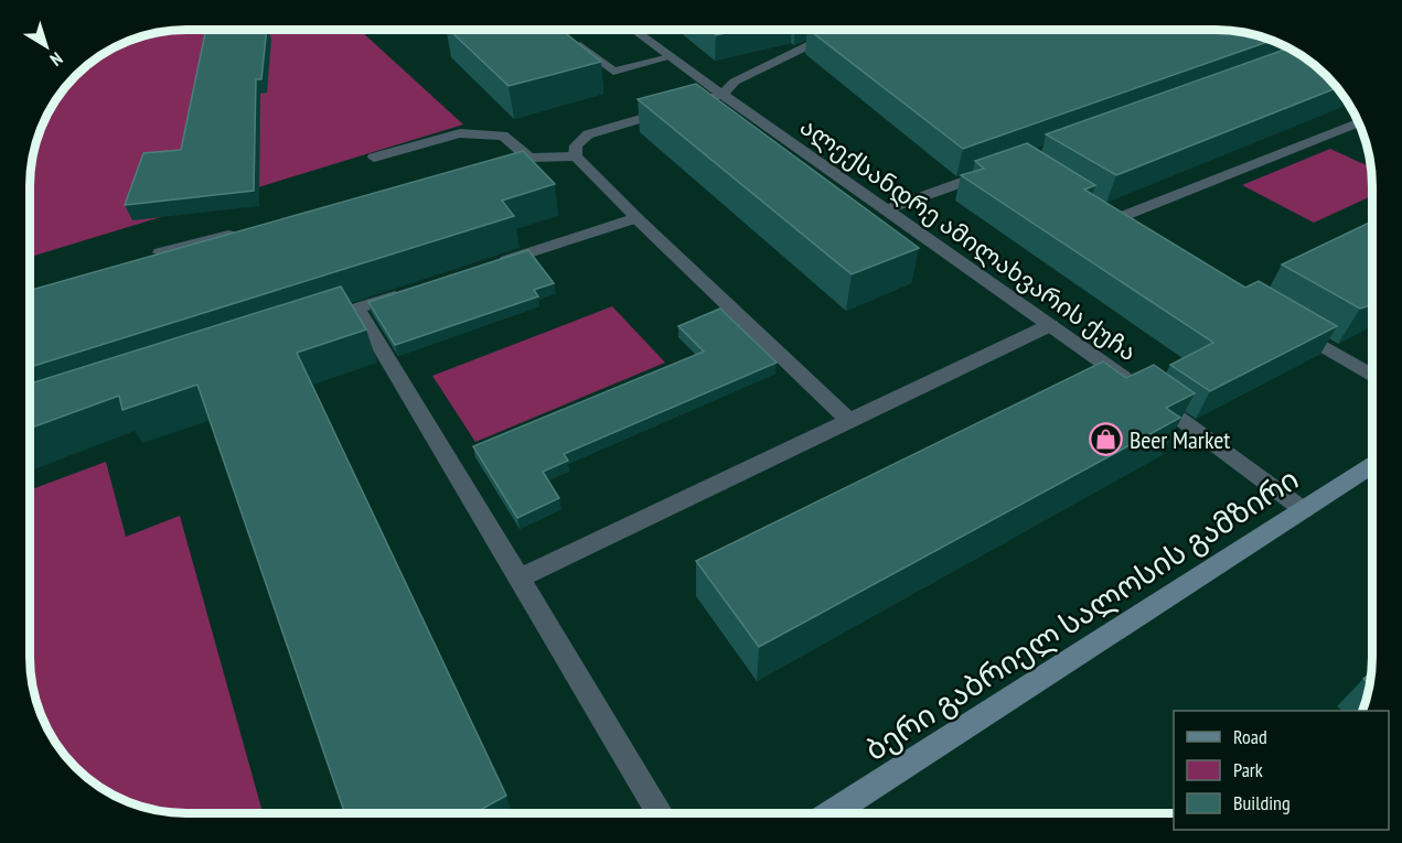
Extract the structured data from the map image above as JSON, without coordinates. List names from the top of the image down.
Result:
{
  "streets": {
    "main road": ["ბერი გაბრიელ სალოსის გამზირი"],
    "street": ["ალექსანდრე ამილახვარის ქუჩა"]
  },
  "crossings": [
    ["ალექსანდრე ამილახვარის ქუჩა", "ბერი გაბრიელ სალოსის გამზირი"]
  ],
  "places": {
    "shop": ["Beer Market"]
  },
  "legend": ["Road", "Park", "Building"],
  "north": "bottom right"
}
